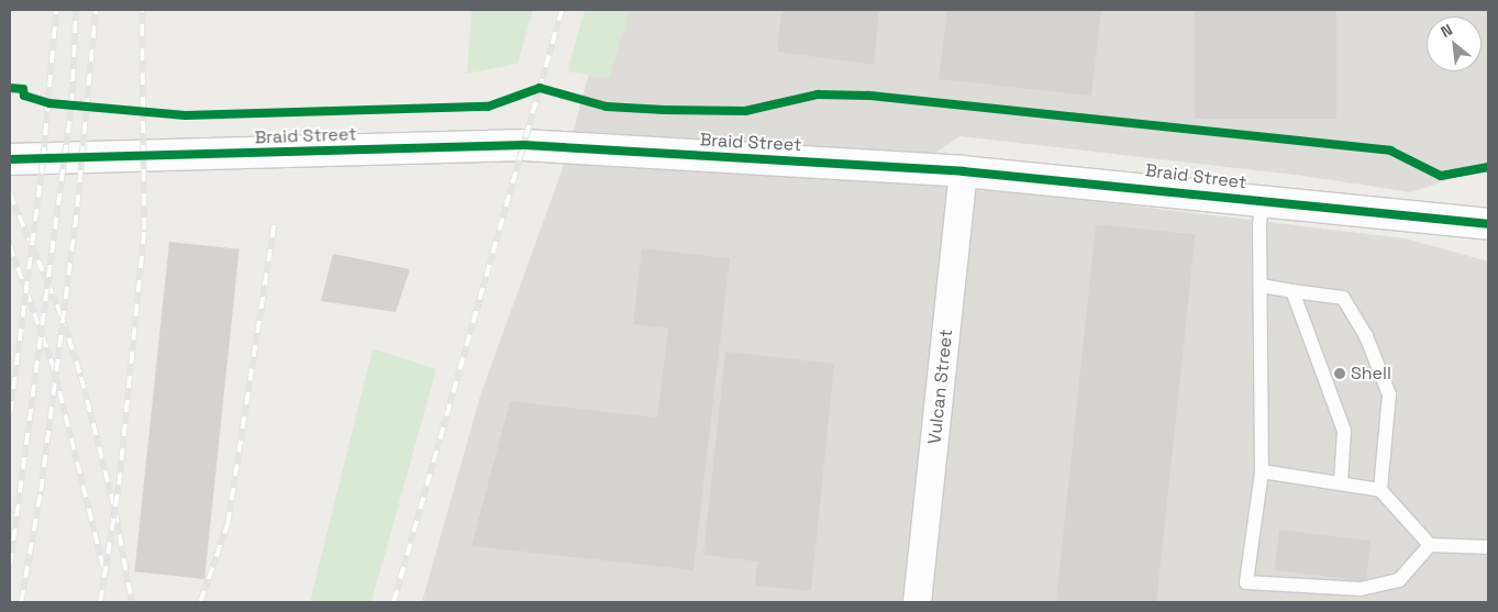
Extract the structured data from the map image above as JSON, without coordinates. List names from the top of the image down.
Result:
{
  "streets": {
    "street": ["Braid Street", "Vulcan Street"]
  },
  "crossings": [
    ["Braid Street", "Vulcan Street"]
  ],
  "places": ["Shell"],
  "north": "top left"
}
